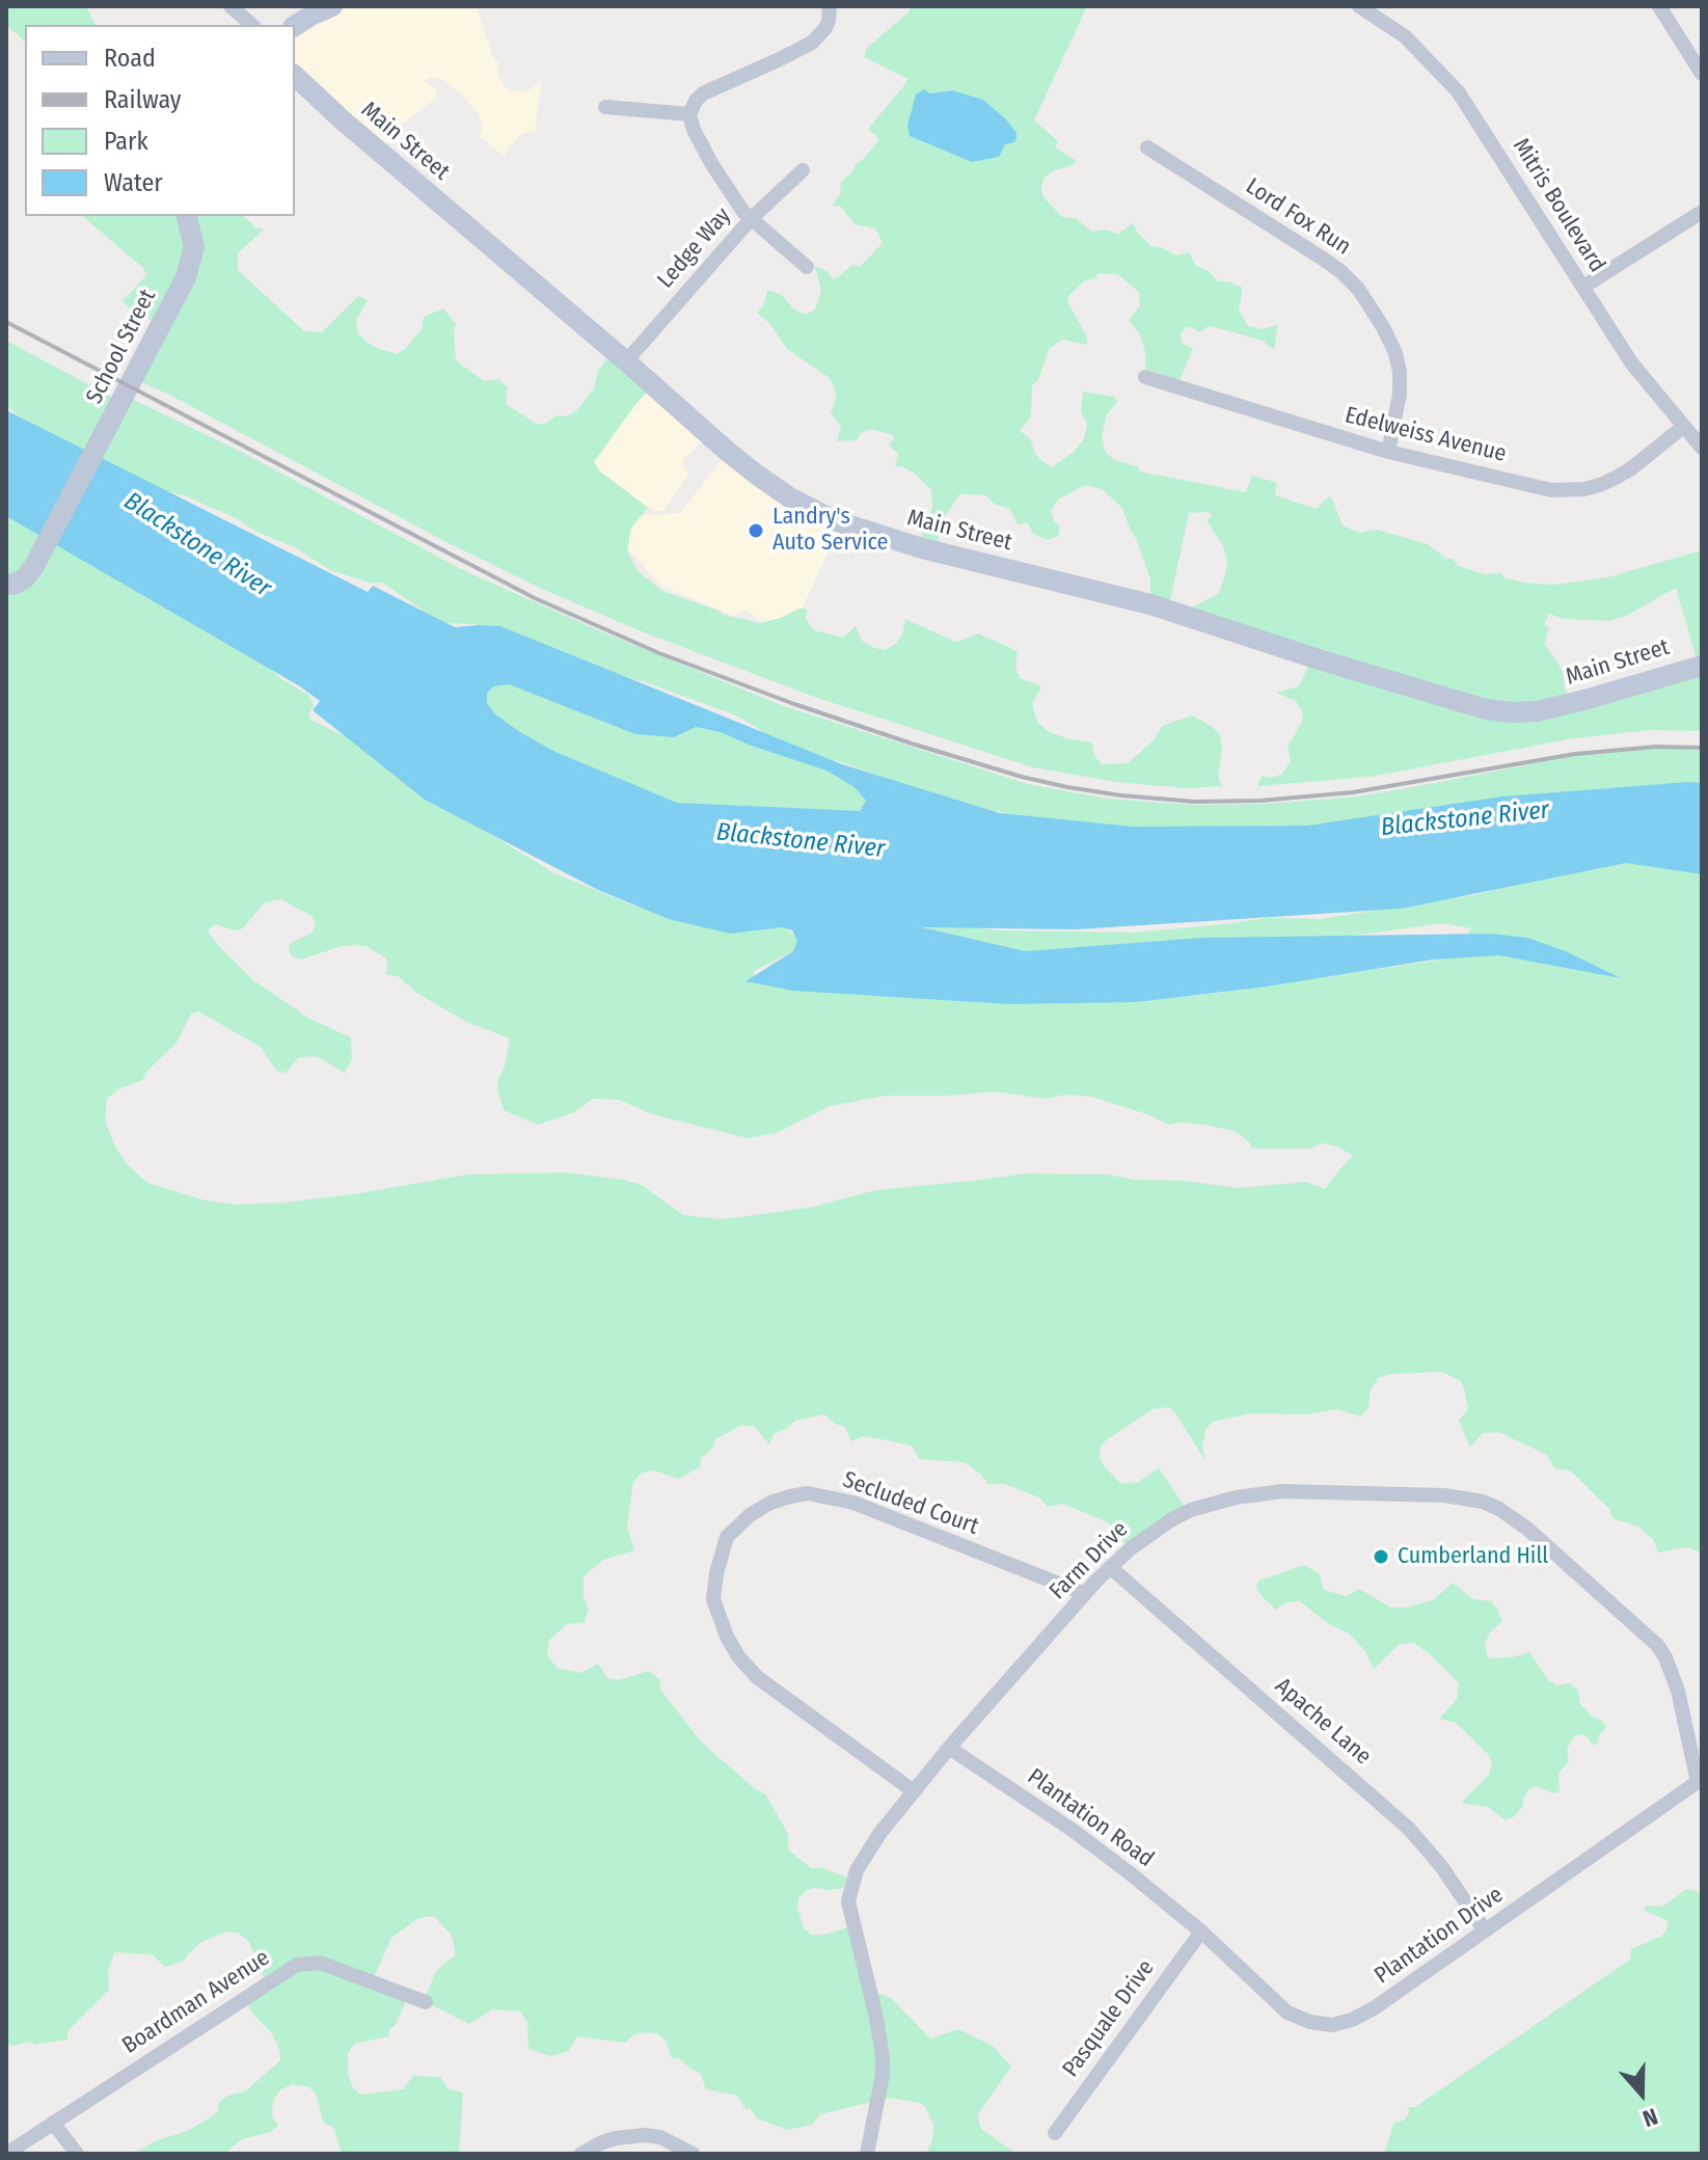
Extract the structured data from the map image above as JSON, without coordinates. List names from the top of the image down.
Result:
{
  "streets": {
    "street": [
      "Main Street",
      "Mitris Boulevard",
      "Lord Fox Run",
      "Ledge Way",
      "School Street",
      "Edelweiss Avenue",
      "Secluded Court",
      "Farm Drive",
      "Apache Lane",
      "Plantation Road",
      "Plantation Drive",
      "Boardman Avenue",
      "Pasquale Drive"
    ]
  },
  "crossings": [
    ["Main Street", "Ledge Way"],
    ["Mitris Boulevard", "Edelweiss Avenue"],
    ["Lord Fox Run", "Edelweiss Avenue"],
    ["Secluded Court", "Farm Drive"],
    ["Farm Drive", "Apache Lane"],
    ["Farm Drive", "Plantation Road"],
    ["Farm Drive", "Plantation Drive"],
    ["Apache Lane", "Plantation Drive"],
    ["Plantation Road", "Plantation Drive"],
    ["Plantation Road", "Pasquale Drive"],
    ["Plantation Drive", "Pasquale Drive"]
  ],
  "water": ["Blackstone River"],
  "places": ["Landry's Auto Service", "Cumberland Hill"],
  "legend": [
    "Road",
    "Railway",
    "Park",
    "Water"
  ],
  "north": "bottom"
}
